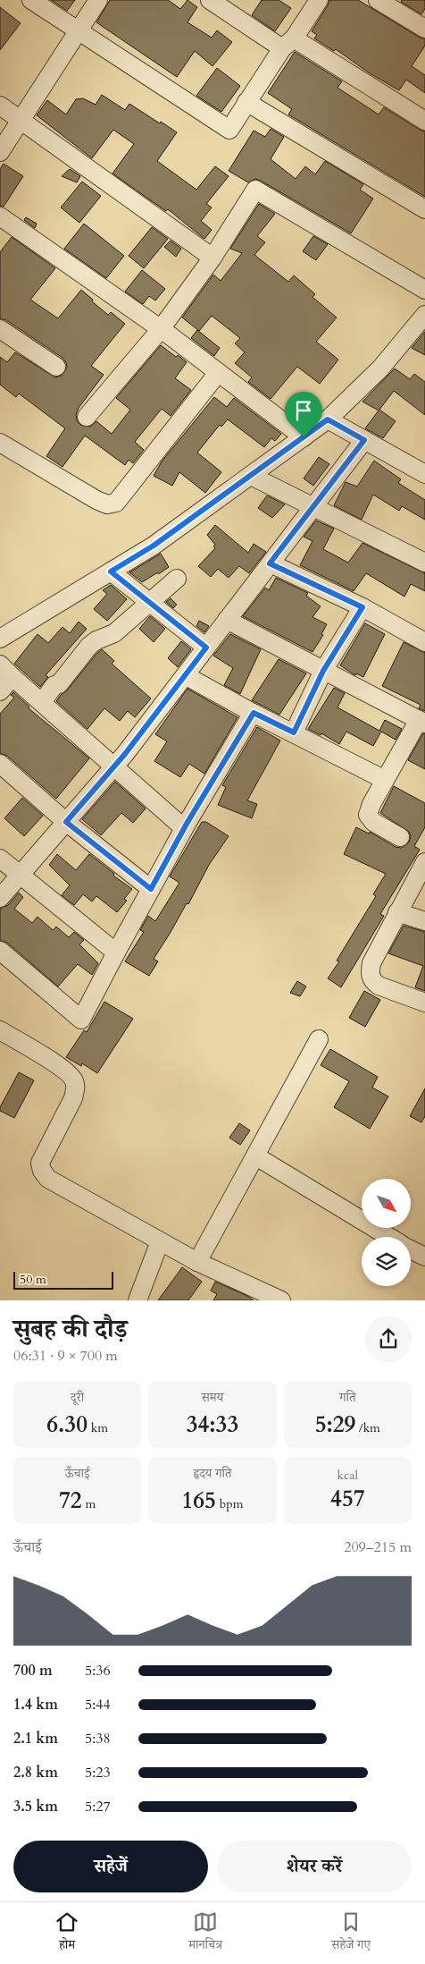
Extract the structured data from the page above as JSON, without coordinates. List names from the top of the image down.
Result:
{
  "scale_bar": "50 m",
  "north": "bottom right",
  "page": {
    "scale": "50 m",
    "heading": ["सुबह की दौड़", "06:31 · 9 × 700 m"],
    "stats": [
      ["दूरी", "6.30 km"],
      ["समय", "34:33"],
      ["गति", "5:29 /km"],
      ["ऊँचाई", "72 m"],
      ["हृदय गति", "165 bpm"],
      ["kcal", "457"]
    ],
    "chart": ["ऊँचाई", "209–215 m"],
    "list": [
      {
        "name": "700 m",
        "note": "5:36"
      },
      {
        "name": "1.4 km",
        "note": "5:44"
      },
      {
        "name": "2.1 km",
        "note": "5:38"
      },
      {
        "name": "2.8 km",
        "note": "5:23"
      },
      {
        "name": "3.5 km",
        "note": "5:27"
      }
    ],
    "buttons": ["सहेजें", "शेयर करें"],
    "tabs": ["होम", "मानचित्र", "सहेजे गए"]
  }
}
